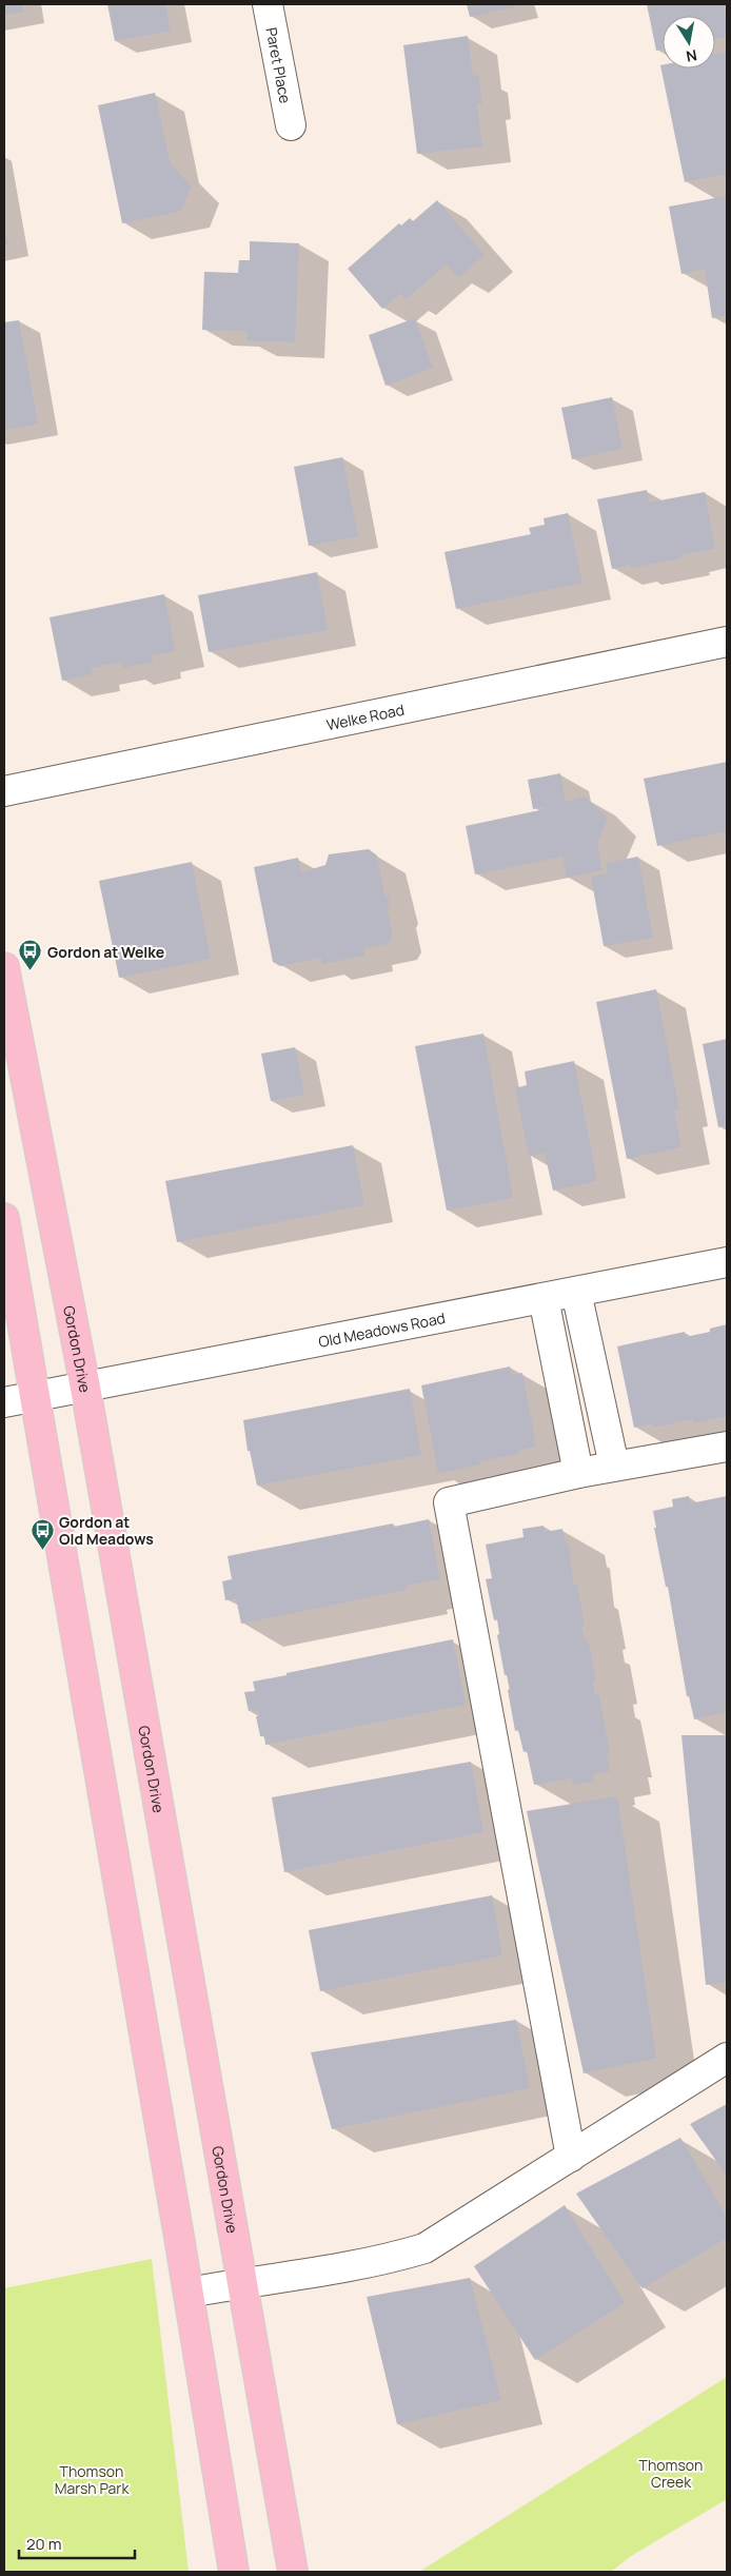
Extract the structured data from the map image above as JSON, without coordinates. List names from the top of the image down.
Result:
{
  "streets": {
    "main road": ["Gordon Drive"],
    "street": ["Paret Place", "Welke Road", "Old Meadows Road"]
  },
  "crossings": [
    ["Old Meadows Road", "Gordon Drive"]
  ],
  "parks": ["Thomson Creek", "Thomson Marsh Park"],
  "places": {
    "bus stop": ["Gordon at Welke", "Gordon at Old Meadows"]
  },
  "scale_bar": "20 m",
  "north": "bottom"
}
